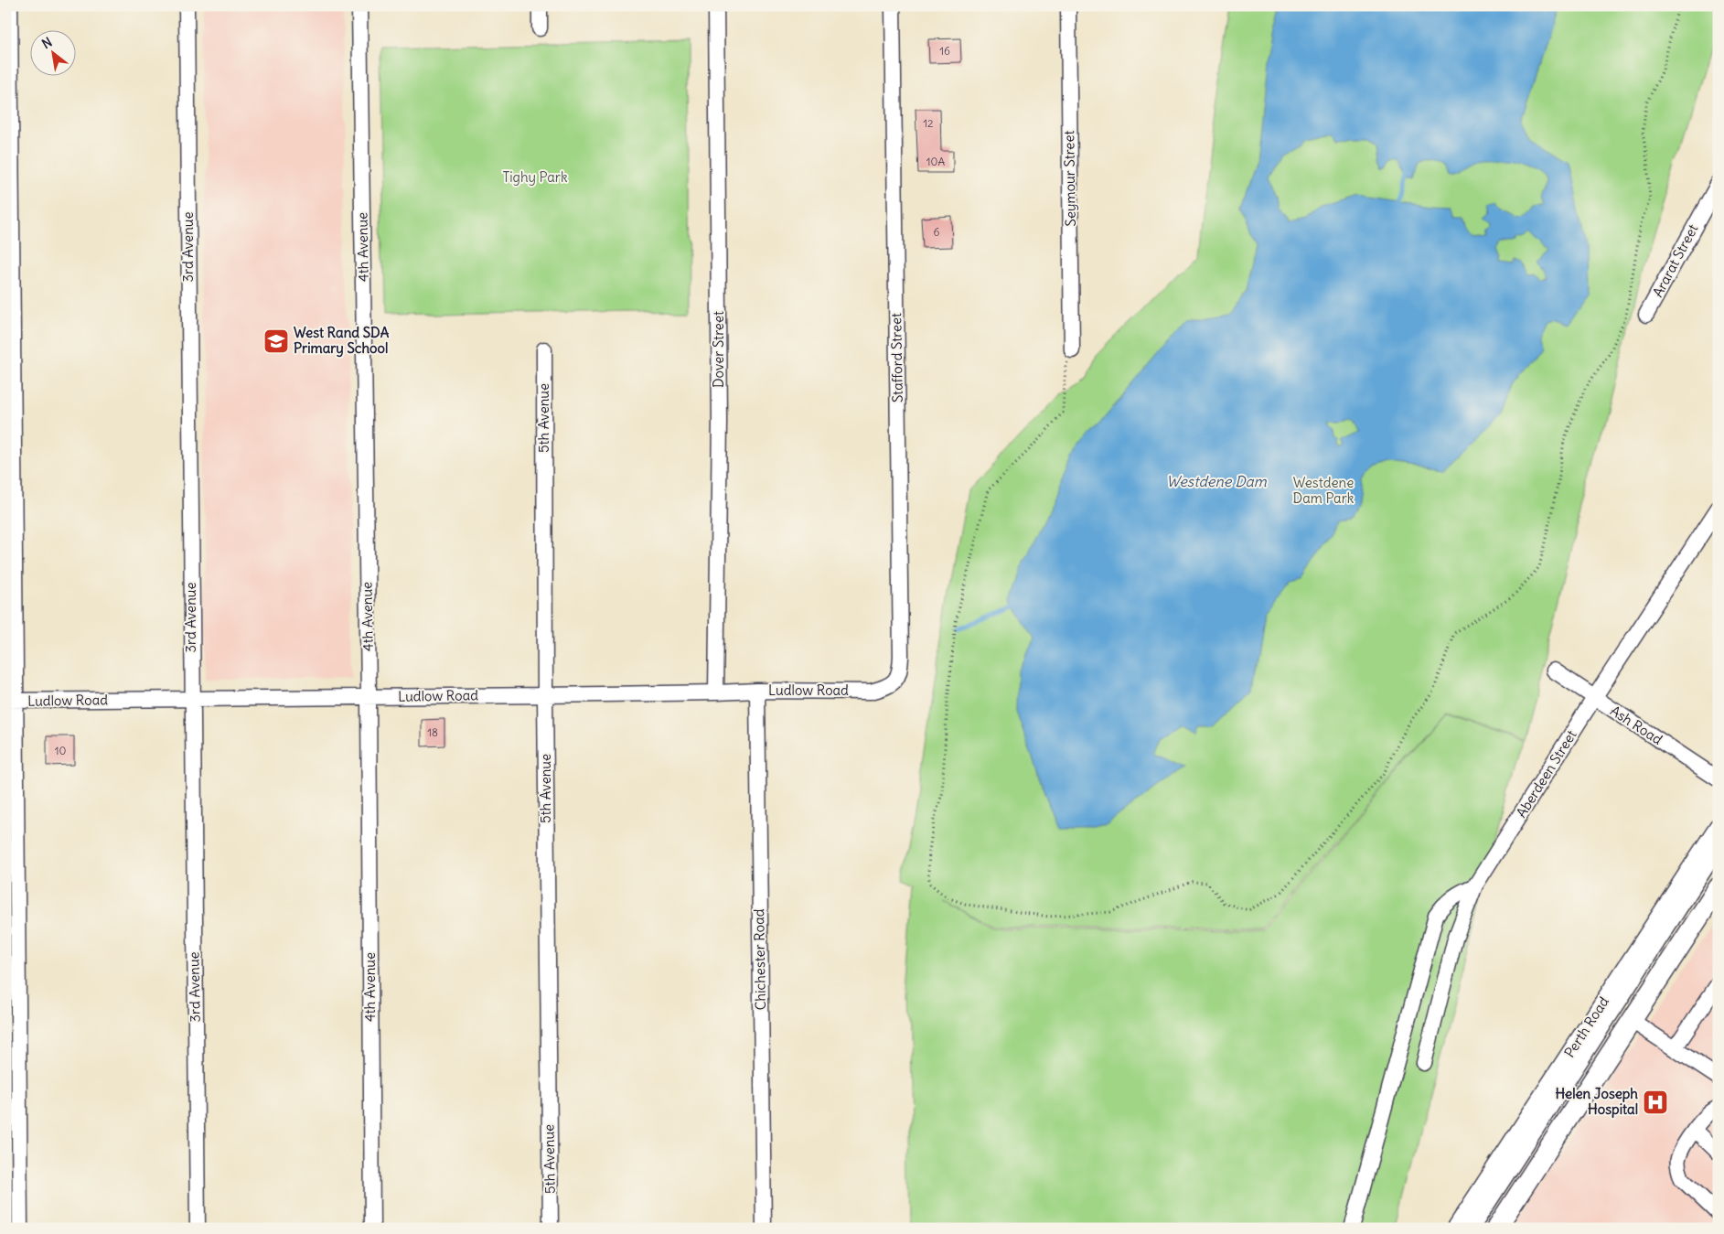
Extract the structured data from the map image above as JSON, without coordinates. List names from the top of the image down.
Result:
{
  "streets": {
    "main road": ["Perth Road"],
    "street": [
      "Seymour Street",
      "3rd Avenue",
      "4th Avenue",
      "Ararat Street",
      "Dover Street",
      "Stafford Street",
      "5th Avenue",
      "Ludlow Road",
      "Ash Road",
      "Aberdeen Street",
      "Chichester Road"
    ]
  },
  "crossings": [
    ["3rd Avenue", "Ludlow Road"],
    ["4th Avenue", "Ludlow Road"],
    ["Dover Street", "Ludlow Road"],
    ["Stafford Street", "Ludlow Road"],
    ["5th Avenue", "Ludlow Road"],
    ["Ludlow Road", "Chichester Road"],
    ["Ash Road", "Aberdeen Street"]
  ],
  "water": ["Westdene Dam"],
  "parks": ["Tighy Park", "Westdene Dam Park"],
  "places": {
    "school or university": ["West Rand SDA Primary School"],
    "hospital": ["Helen Joseph Hospital"]
  },
  "house_numbers": [
    "16",
    "12",
    "10A",
    "6",
    "18",
    "10"
  ],
  "north": "top left"
}
